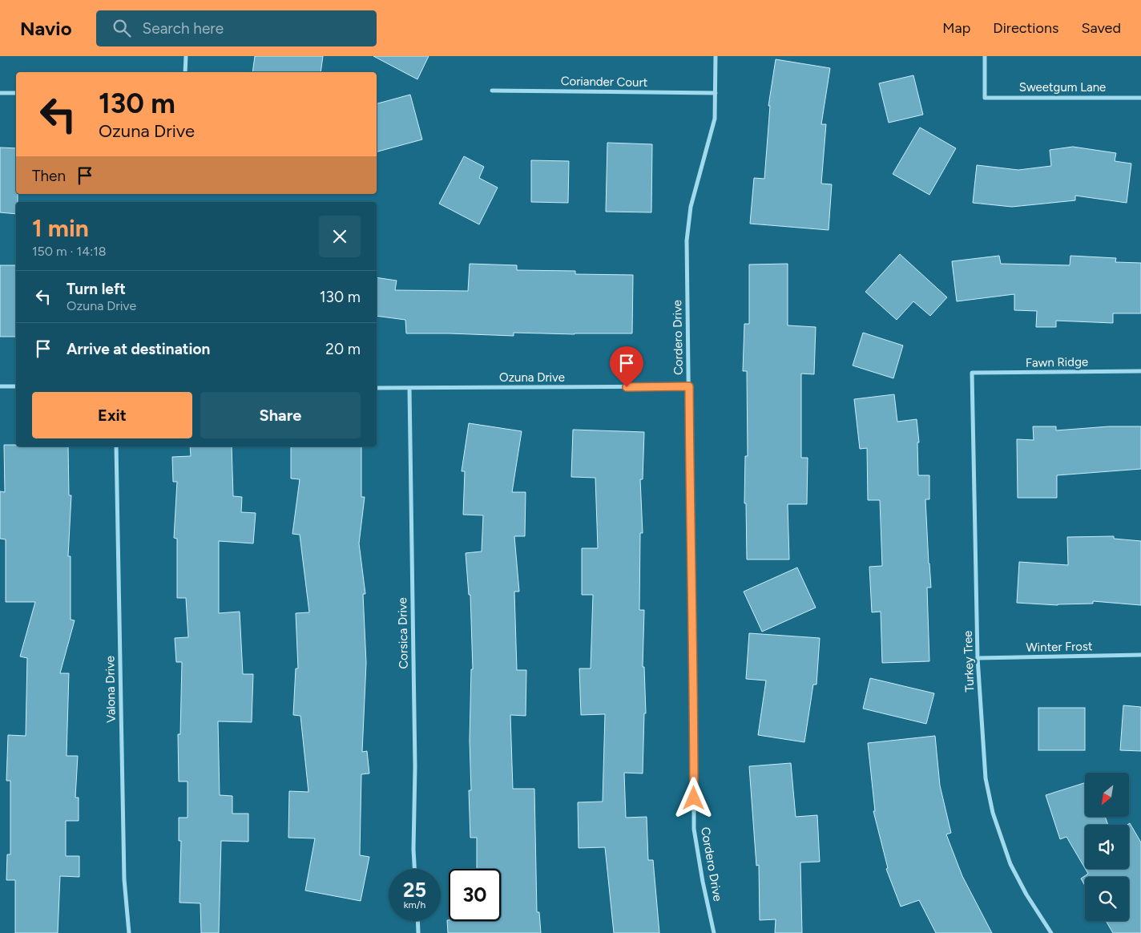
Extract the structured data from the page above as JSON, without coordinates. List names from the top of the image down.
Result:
{
  "streets": {
    "street": [
      "Coriander Court",
      "Sweetgum Lane",
      "Cordero Drive",
      "Fawn Ridge",
      "Ozuna Drive",
      "Corsica Drive",
      "Winter Frost",
      "Turkey Tree",
      "Valona Drive"
    ]
  },
  "crossings": [
    ["Coriander Court", "Cordero Drive"],
    ["Cordero Drive", "Ozuna Drive"],
    ["Fawn Ridge", "Turkey Tree"],
    ["Ozuna Drive", "Corsica Drive"],
    ["Winter Frost", "Turkey Tree"]
  ],
  "north": "bottom left",
  "page": {
    "header": "Navio",
    "search": "Search here",
    "nav": ["Map", "Directions", "Saved"],
    "turn": ["130 m", "Ozuna Drive"],
    "then": "Then",
    "heading": ["1 min", "150 m · 14:18"],
    "list": [
      {
        "name": "Turn left",
        "note": "Ozuna Drive",
        "value": "130 m"
      },
      {
        "name": "Arrive at destination",
        "value": "20 m"
      }
    ],
    "buttons": ["Exit", "Share"],
    "speed": "25 km/h",
    "limit": "30"
  }
}
